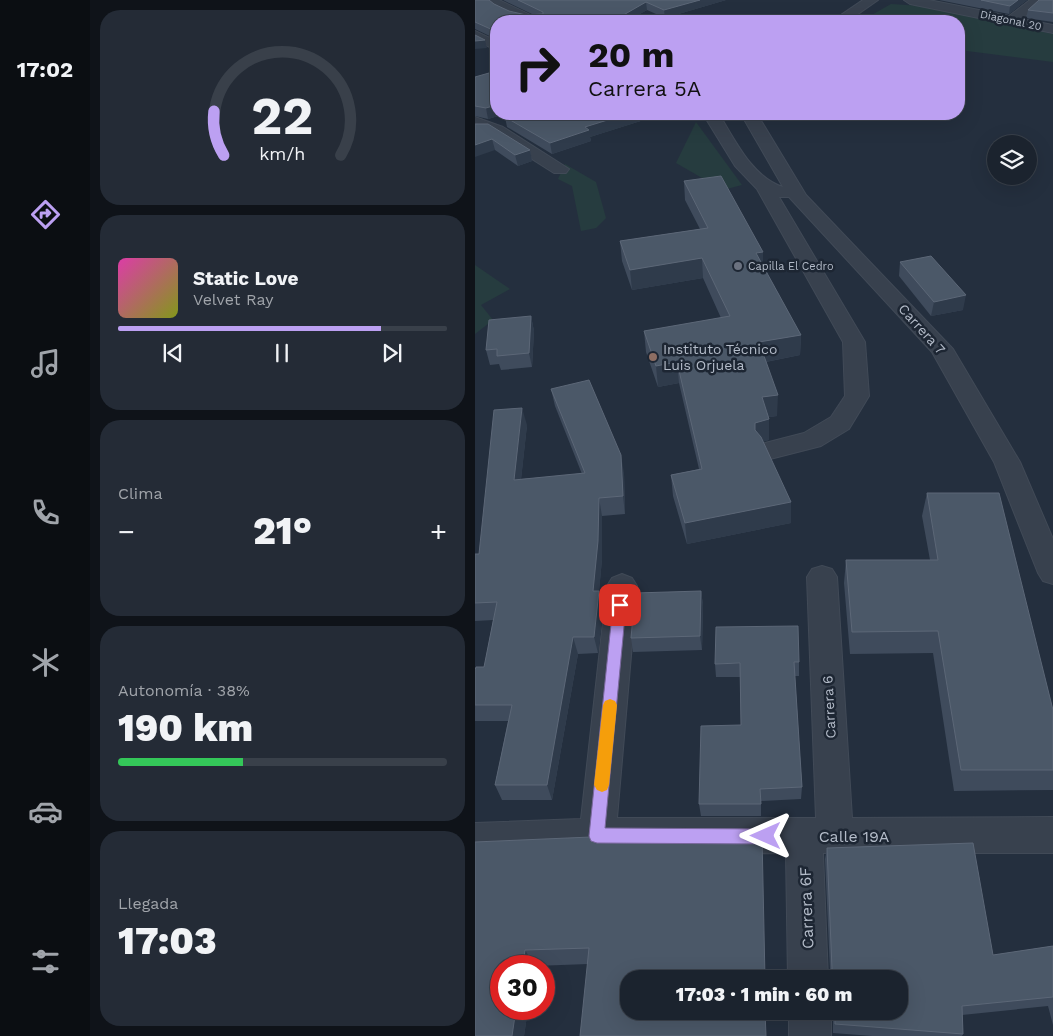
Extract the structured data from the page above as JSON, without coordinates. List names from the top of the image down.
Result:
{
  "streets": {
    "street": [
      "Diagonal 20",
      "Carrera 7",
      "Carrera 6",
      "Calle 19A",
      "Carrera 6F"
    ]
  },
  "crossings": [
    ["Carrera 6", "Calle 19A"],
    ["Carrera 6", "Carrera 6F"],
    ["Calle 19A", "Carrera 6F"]
  ],
  "places": ["Capilla El Cedro", "Instituto Técnico Luis Orjuela"],
  "page": {
    "tabs": "17:02",
    "turn": ["20 m", "Carrera 5A"],
    "song": ["Static Love", "Velvet Ray"],
    "tile": [
      "Clima",
      ["Autonomía · 38%", "190 km"],
      ["Llegada", "17:03"]
    ],
    "heat": ["−", "21°", "+"],
    "limit": "30",
    "trip": "17:03 · 1 min · 60 m",
    "gauge": ["22", "km/h"]
  }
}
